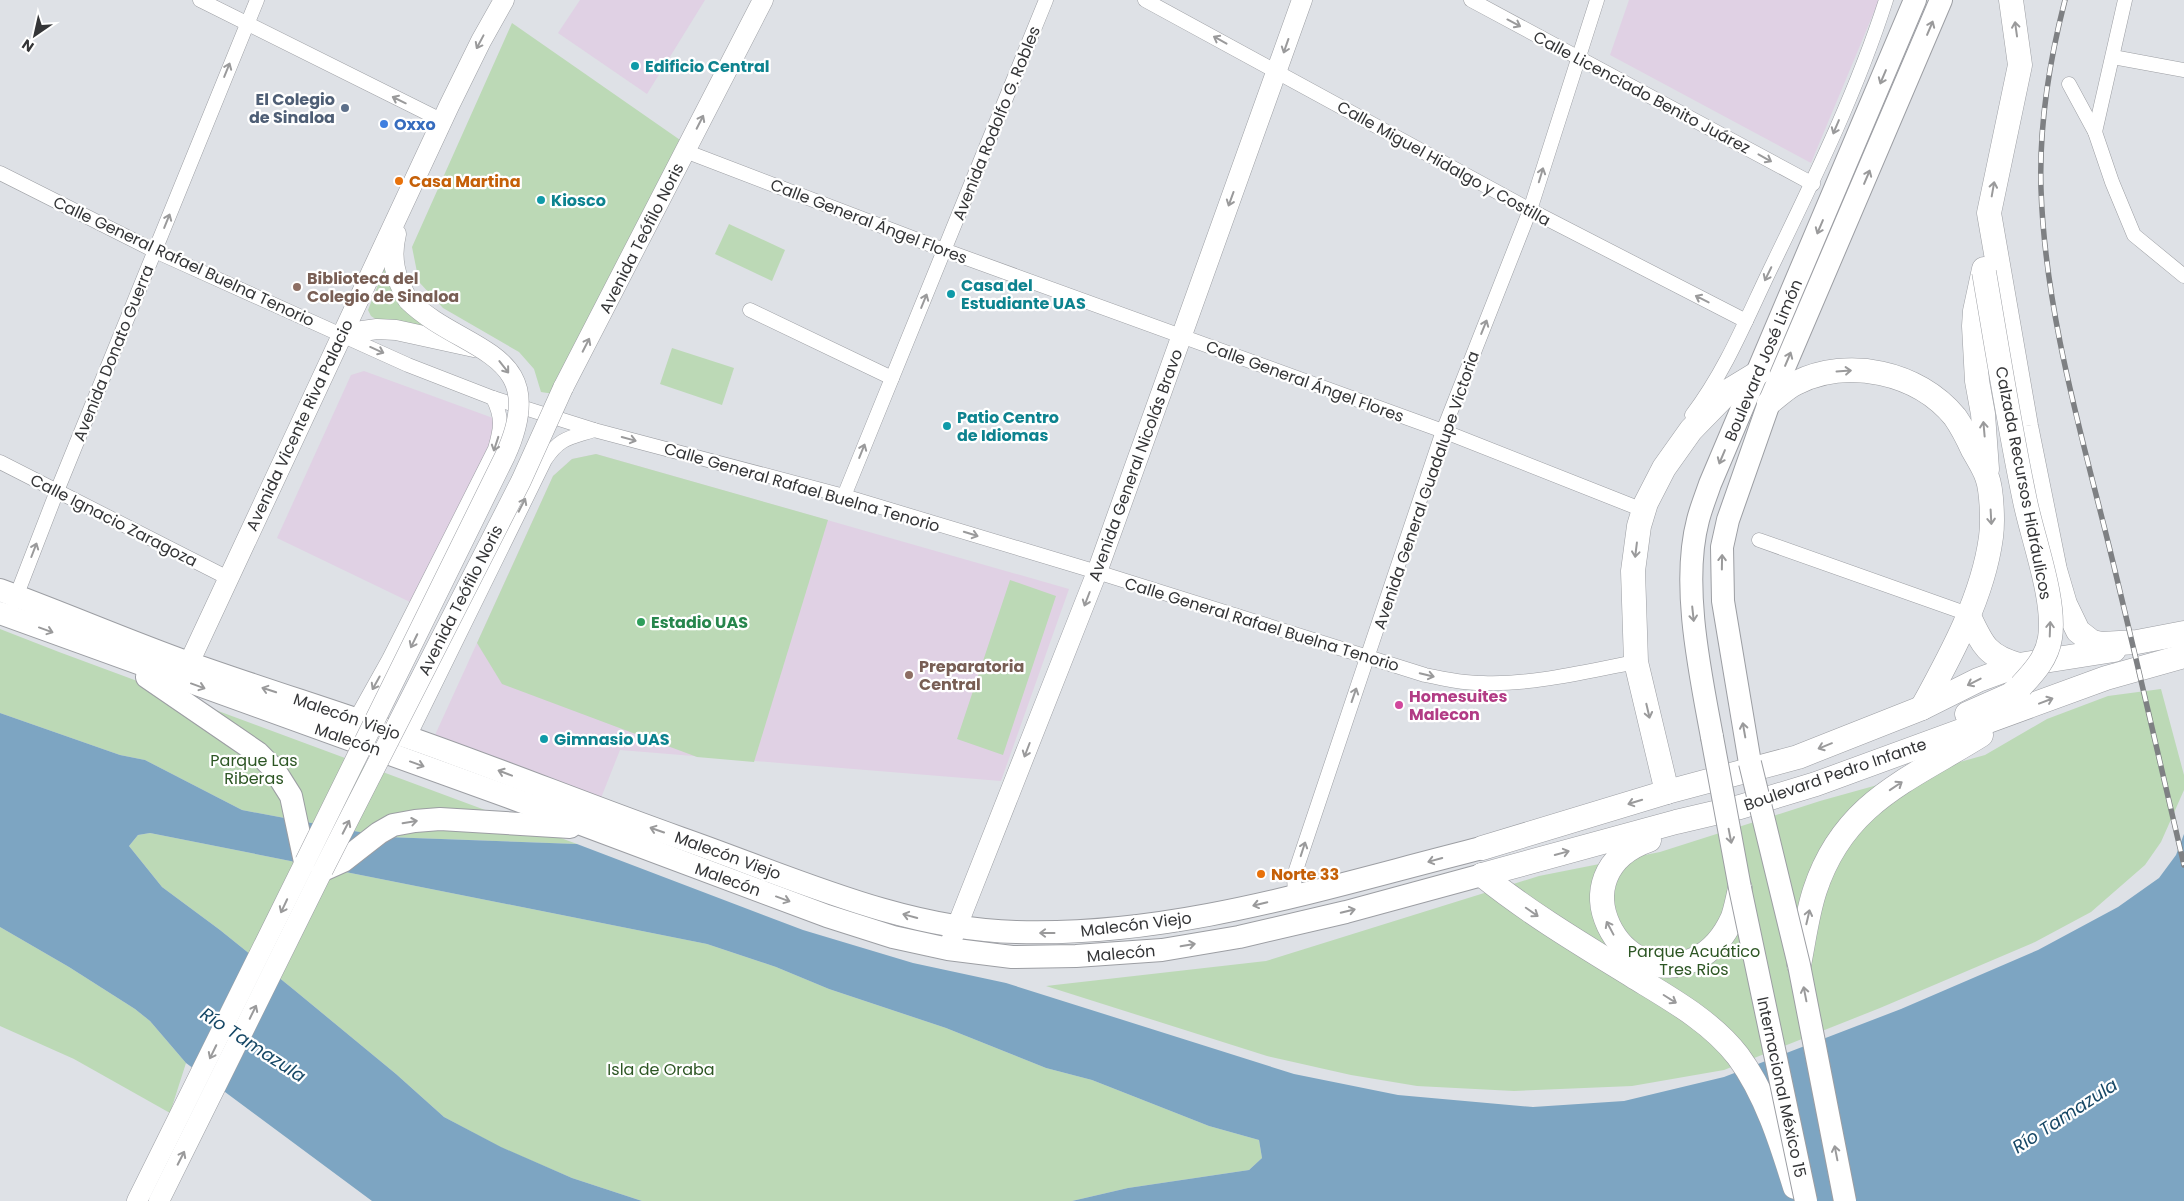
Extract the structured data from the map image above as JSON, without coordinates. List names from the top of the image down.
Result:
{
  "streets": {
    "highway": ["Calzada Recursos Hidráulicos", "Boulevard Pedro Infante"],
    "main road": [
      "Avenida Teófilo Noris",
      "Boulevard José Limón",
      "Avenida Vicente Riva Palacio",
      "Avenida General Nicolás Bravo",
      "Malecón Viejo",
      "Malecón",
      "Internacional México 15"
    ],
    "street": [
      "Calle Licenciado Benito Juárez",
      "Avenida Rodolfo G. Robles",
      "Calle Miguel Hidalgo y Costilla",
      "Calle General Ángel Flores",
      "Calle General Rafael Buelna Tenorio",
      "Avenida Donato Guerra",
      "Avenida General Guadalupe Victoria",
      "Calle Ignacio Zaragoza"
    ]
  },
  "crossings": [
    ["Calle Licenciado Benito Juárez", "Boulevard José Limón"],
    ["Calle Licenciado Benito Juárez", "Avenida General Guadalupe Victoria"],
    ["Avenida Rodolfo G. Robles", "Calle General Ángel Flores"],
    ["Avenida Rodolfo G. Robles", "Calle General Rafael Buelna Tenorio"],
    ["Calle Miguel Hidalgo y Costilla", "Boulevard José Limón"],
    ["Calle Miguel Hidalgo y Costilla", "Avenida General Nicolás Bravo"],
    ["Calle Miguel Hidalgo y Costilla", "Avenida General Guadalupe Victoria"],
    ["Calle General Ángel Flores", "Avenida Teófilo Noris"],
    ["Calle General Ángel Flores", "Boulevard José Limón"],
    ["Calle General Ángel Flores", "Avenida General Nicolás Bravo"],
    ["Calle General Ángel Flores", "Avenida General Guadalupe Victoria"],
    ["Avenida Teófilo Noris", "Avenida Vicente Riva Palacio"],
    ["Calle General Rafael Buelna Tenorio", "Avenida Donato Guerra"],
    ["Calle General Rafael Buelna Tenorio", "Avenida Vicente Riva Palacio"],
    ["Calle General Rafael Buelna Tenorio", "Avenida General Nicolás Bravo"],
    ["Calle General Rafael Buelna Tenorio", "Avenida General Guadalupe Victoria"],
    ["Avenida Donato Guerra", "Calle Ignacio Zaragoza"],
    ["Avenida Donato Guerra", "Malecón Viejo"],
    ["Avenida Donato Guerra", "Malecón"],
    ["Boulevard José Limón", "Internacional México 15"],
    ["Avenida Vicente Riva Palacio", "Calle Ignacio Zaragoza"],
    ["Avenida Vicente Riva Palacio", "Malecón Viejo"],
    ["Avenida General Nicolás Bravo", "Malecón Viejo"],
    ["Avenida General Nicolás Bravo", "Malecón"],
    ["Calzada Recursos Hidráulicos", "Boulevard Pedro Infante"],
    ["Avenida General Guadalupe Victoria", "Malecón Viejo"],
    ["Malecón Viejo", "Boulevard Pedro Infante"],
    ["Malecón", "Boulevard Pedro Infante"]
  ],
  "one_way": [
    "Calle Licenciado Benito Juárez",
    "Avenida Rodolfo G. Robles",
    "Calle Miguel Hidalgo y Costilla",
    "Calle General Rafael Buelna Tenorio",
    "Avenida Donato Guerra",
    "Avenida General Nicolás Bravo",
    "Avenida General Guadalupe Victoria",
    "Malecón Viejo",
    "Malecón"
  ],
  "water": ["Río Tamazula"],
  "parks": ["Parque Las Riberas", "Parque Acuático Tres Rios", "Isla de Oraba"],
  "places": [
    "Edificio Central",
    "El Colegio de Sinaloa",
    "Oxxo",
    "Casa Martina",
    "Kiosco",
    "Biblioteca del Colegio de Sinaloa",
    "Casa del Estudiante UAS",
    "Patio Centro de Idiomas",
    "Estadio UAS",
    "Preparatoria Central",
    "Homesuites Malecon",
    "Gimnasio UAS",
    "Norte 33"
  ],
  "north": "bottom left"
}
